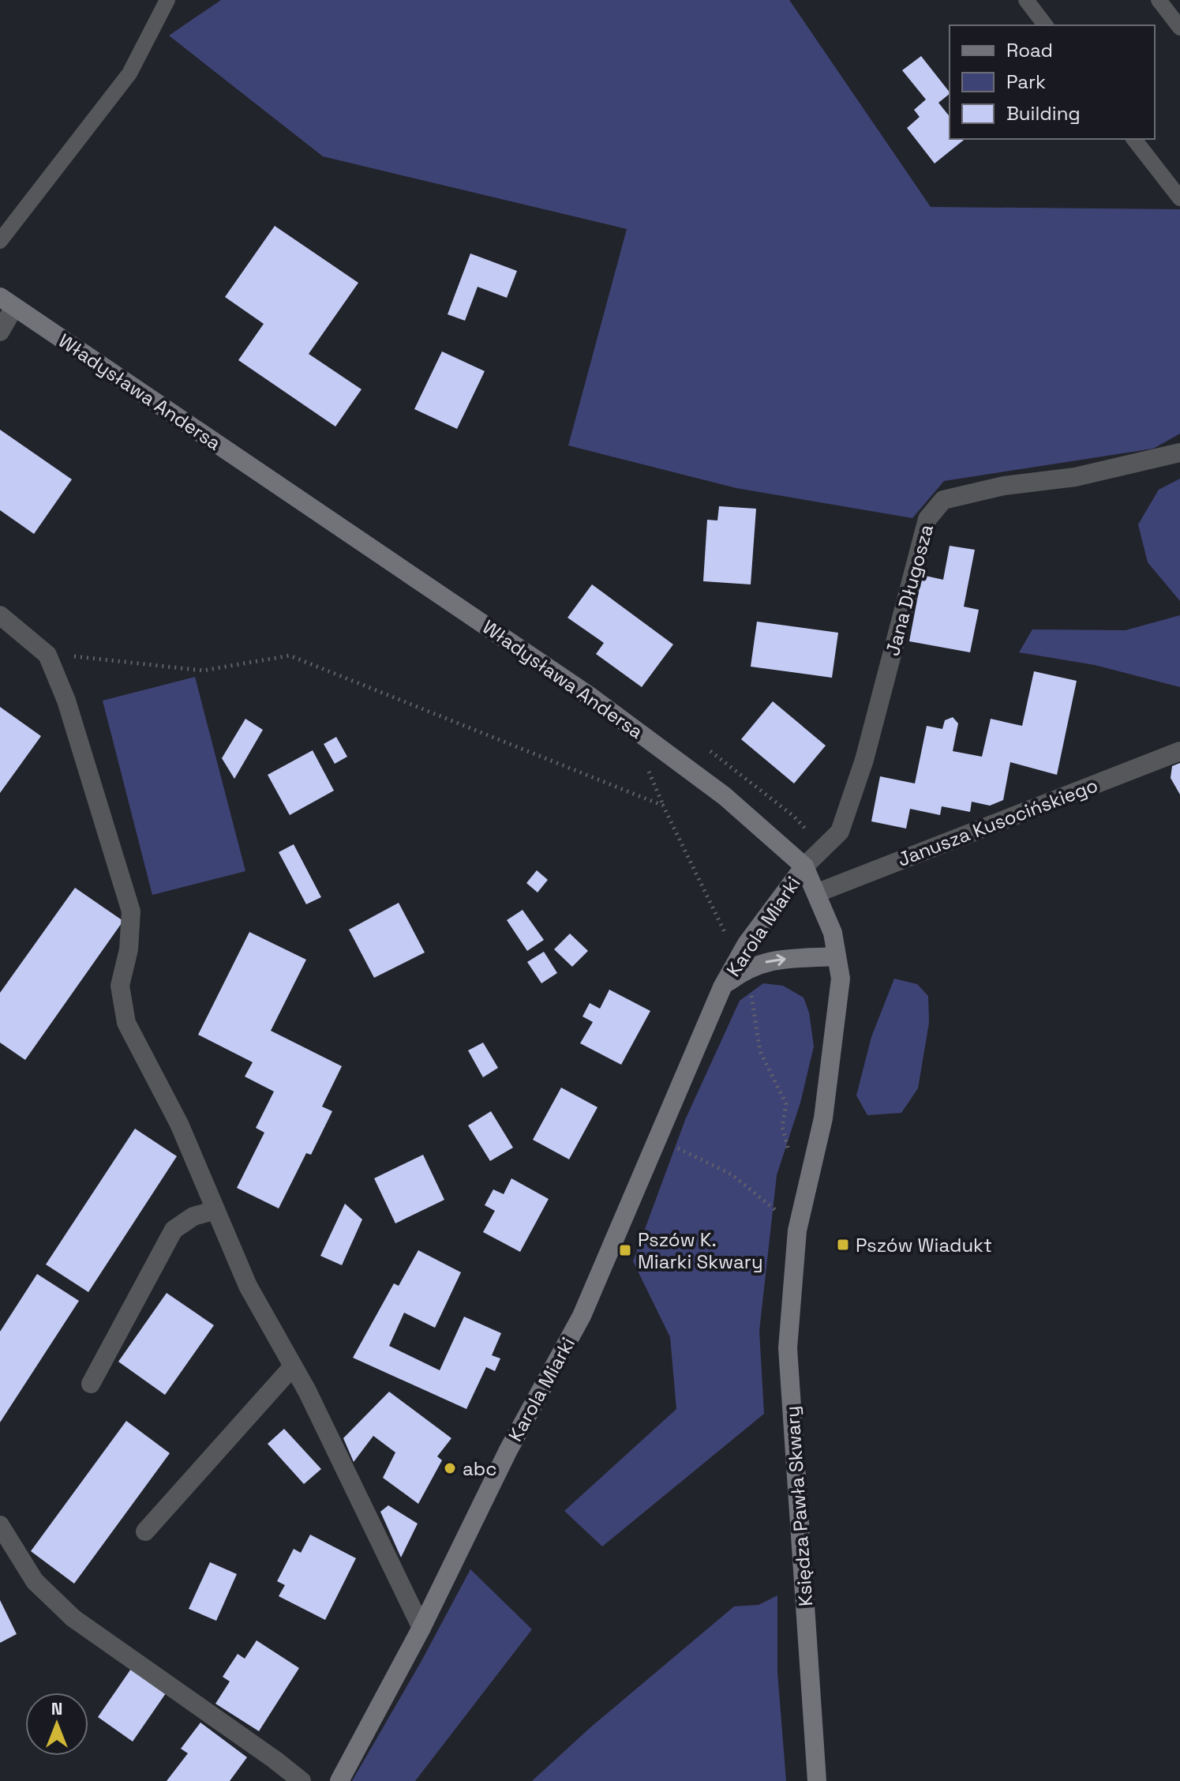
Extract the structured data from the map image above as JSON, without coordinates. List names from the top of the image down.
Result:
{
  "streets": {
    "main road": ["Władysława Andersa", "Karola Miarki", "Księdza Pawła Skwary"],
    "street": ["Jana Długosza", "Janusza Kusocińskiego"]
  },
  "crossings": [
    ["Władysława Andersa", "Jana Długosza"],
    ["Władysława Andersa", "Janusza Kusocińskiego"],
    ["Władysława Andersa", "Karola Miarki"],
    ["Władysława Andersa", "Księdza Pawła Skwary"],
    ["Jana Długosza", "Karola Miarki"]
  ],
  "places": {
    "transit": ["Pszów Wiadukt", "Pszów K. Miarki Skwary"],
    "other": ["abc"]
  },
  "legend": ["Road", "Park", "Building"],
  "north": "top"
}
